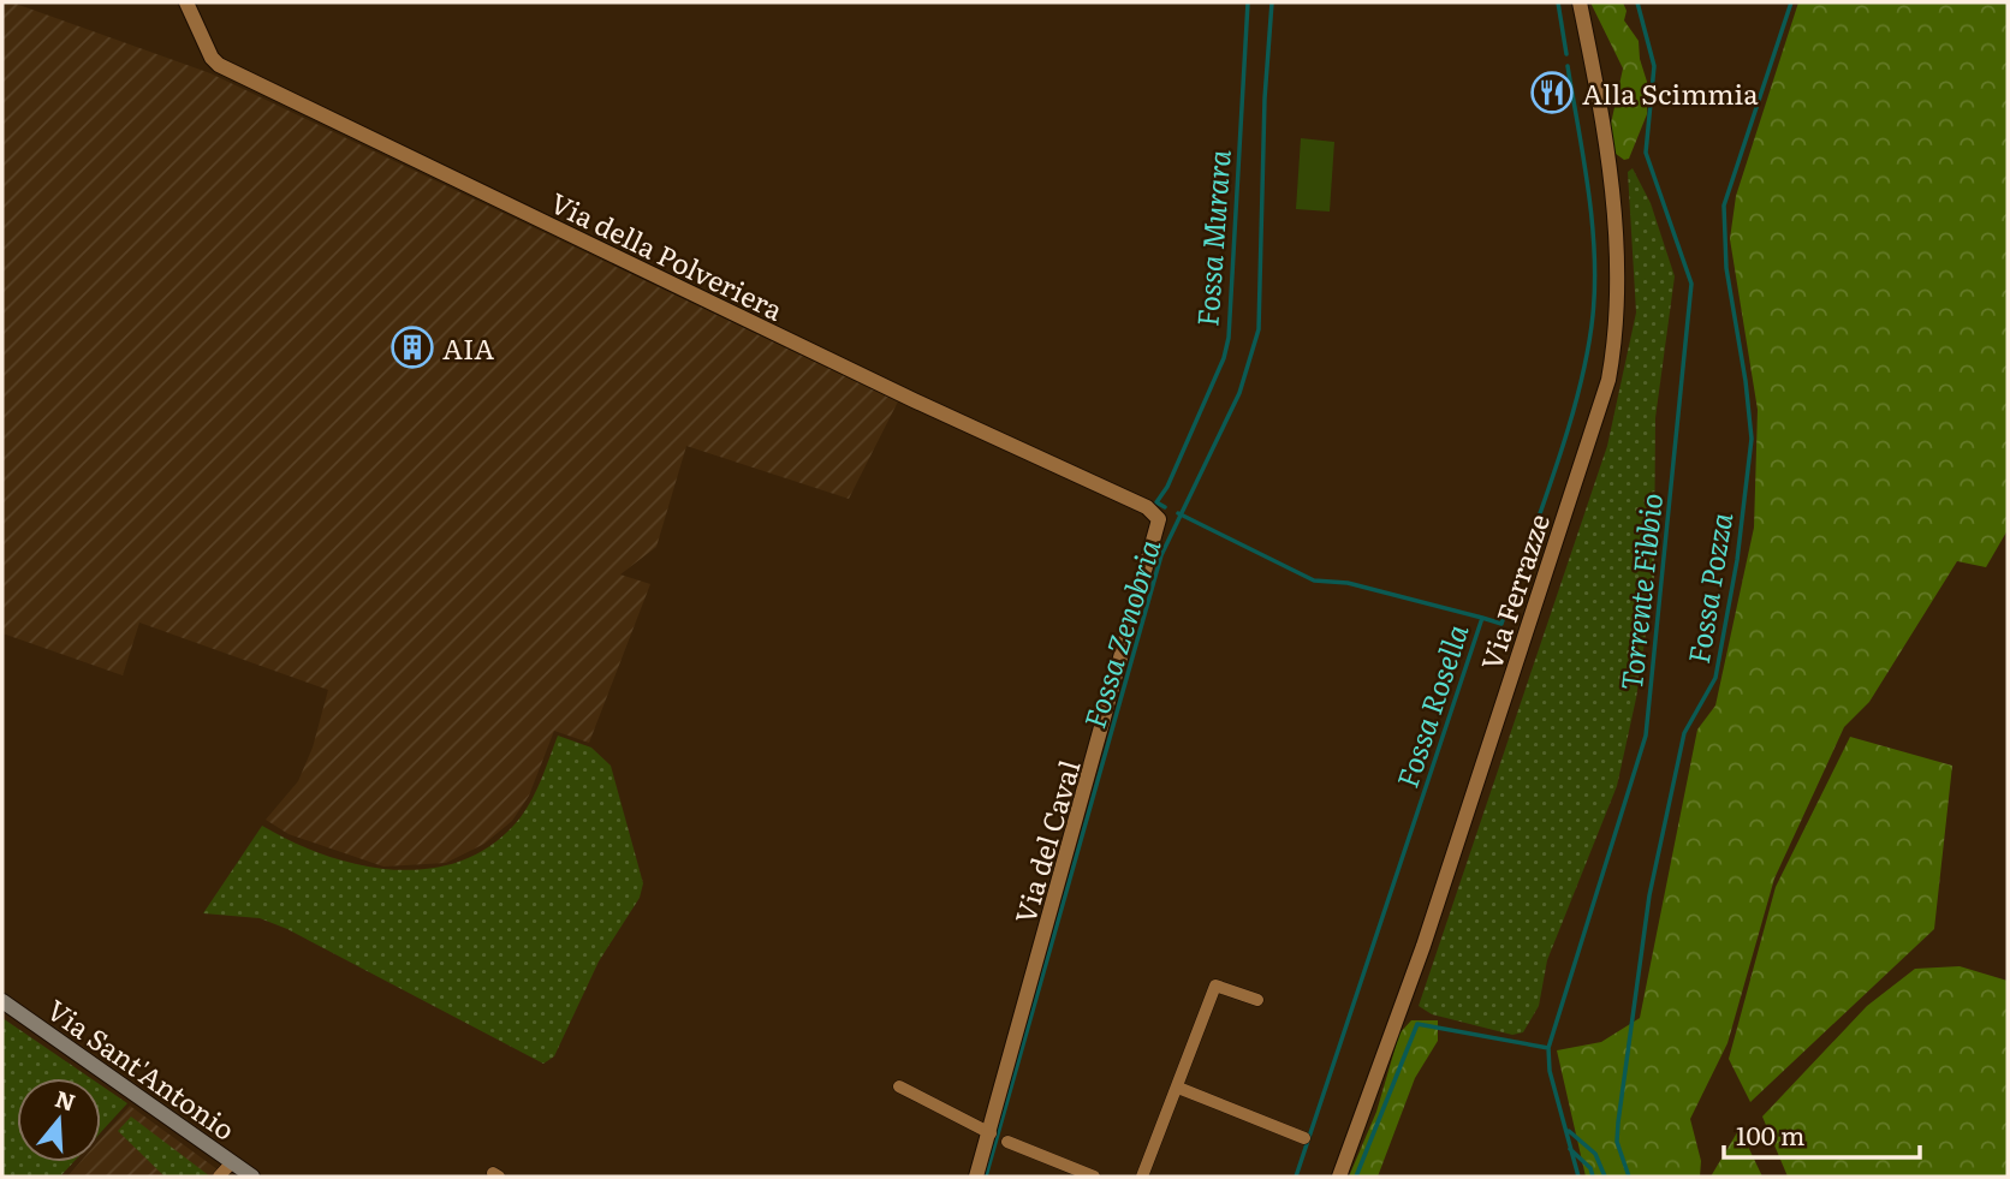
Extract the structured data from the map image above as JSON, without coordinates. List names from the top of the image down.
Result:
{
  "streets": {
    "main road": ["Via Sant'Antonio"],
    "street": ["Via della Polveriera", "Via Ferrazze", "Via del Caval"]
  },
  "crossings": [
    ["Via della Polveriera", "Via del Caval"]
  ],
  "water": [
    "Fossa Murara",
    "Fossa Pozza",
    "Torrente Fibbio",
    "Fossa Zenobria",
    "Fossa Rosella"
  ],
  "places": {
    "restaurant": ["Alla Scimmia"],
    "building": ["AIA"]
  },
  "scale_bar": "100 m",
  "north": "top"
}
